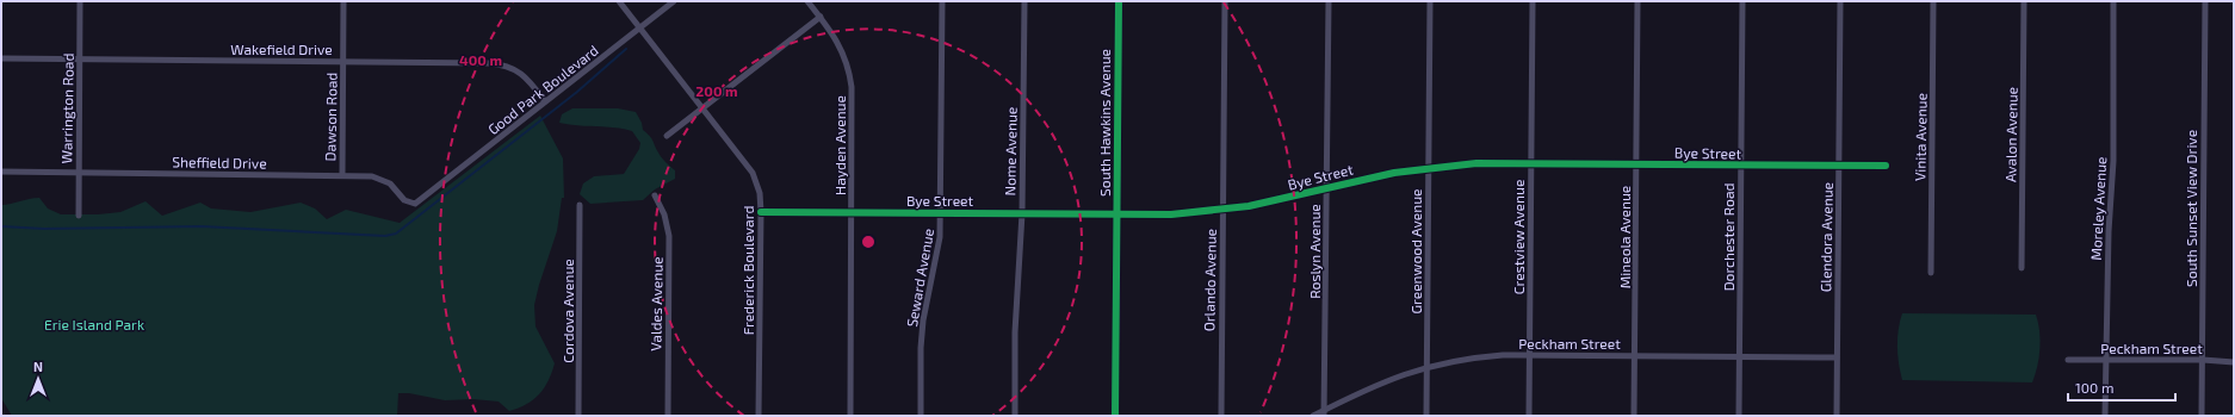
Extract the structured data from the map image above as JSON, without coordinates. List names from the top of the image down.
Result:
{
  "streets": {
    "main road": ["South Hawkins Avenue"],
    "street": [
      "Wakefield Drive",
      "Good Park Boulevard",
      "Warrington Road",
      "Dawson Road",
      "Avalon Avenue",
      "Vinita Avenue",
      "Hayden Avenue",
      "Nome Avenue",
      "Bye Street",
      "Sheffield Drive",
      "Moreley Avenue",
      "South Sunset View Drive",
      "Crestview Avenue",
      "Mineola Avenue",
      "Dorchester Road",
      "Glendora Avenue",
      "Roslyn Avenue",
      "Greenwood Avenue",
      "Frederick Boulevard",
      "Seward Avenue",
      "Orlando Avenue",
      "Valdes Avenue",
      "Cordova Avenue",
      "Peckham Street"
    ]
  },
  "crossings": [
    ["Wakefield Drive", "Good Park Boulevard"],
    ["Wakefield Drive", "Warrington Road"],
    ["Wakefield Drive", "Dawson Road"],
    ["Good Park Boulevard", "Sheffield Drive"],
    ["Good Park Boulevard", "Frederick Boulevard"],
    ["Warrington Road", "Sheffield Drive"],
    ["Dawson Road", "Sheffield Drive"],
    ["South Hawkins Avenue", "Bye Street"],
    ["Hayden Avenue", "Bye Street"],
    ["Nome Avenue", "Bye Street"],
    ["Bye Street", "Crestview Avenue"],
    ["Bye Street", "Mineola Avenue"],
    ["Bye Street", "Dorchester Road"],
    ["Bye Street", "Glendora Avenue"],
    ["Bye Street", "Roslyn Avenue"],
    ["Bye Street", "Greenwood Avenue"],
    ["Bye Street", "Frederick Boulevard"],
    ["Bye Street", "Seward Avenue"],
    ["Bye Street", "Orlando Avenue"],
    ["Moreley Avenue", "Peckham Street"],
    ["South Sunset View Drive", "Peckham Street"],
    ["Crestview Avenue", "Peckham Street"],
    ["Mineola Avenue", "Peckham Street"],
    ["Dorchester Road", "Peckham Street"],
    ["Glendora Avenue", "Peckham Street"],
    ["Roslyn Avenue", "Peckham Street"],
    ["Greenwood Avenue", "Peckham Street"]
  ],
  "parks": ["Erie Island Park"],
  "scale_bar": "100 m",
  "north": "top",
  "rings": ["400 m", "200 m"]
}
